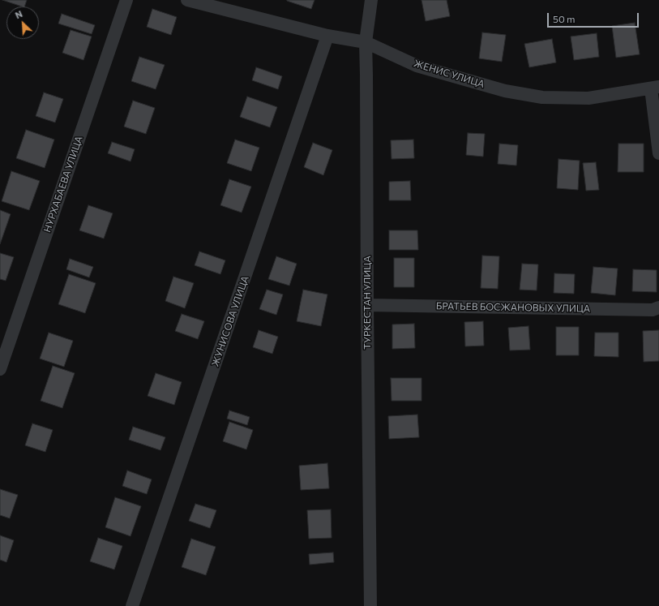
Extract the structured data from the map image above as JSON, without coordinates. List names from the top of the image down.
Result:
{
  "streets": {
    "street": [
      "ЖЕНИС УЛИЦА",
      "НУРХАБАЕВА УЛИЦА",
      "ТУРКЕСТАН УЛИЦА",
      "БРАТЬЕВ БОСЖАНОВЫХ УЛИЦА",
      "ЖУНИСОВА УЛИЦА"
    ]
  },
  "crossings": [
    ["ЖЕНИС УЛИЦА", "ТУРКЕСТАН УЛИЦА"],
    ["ЖЕНИС УЛИЦА", "ЖУНИСОВА УЛИЦА"],
    ["ТУРКЕСТАН УЛИЦА", "БРАТЬЕВ БОСЖАНОВЫХ УЛИЦА"]
  ],
  "scale_bar": "50 m",
  "north": "top left"
}
